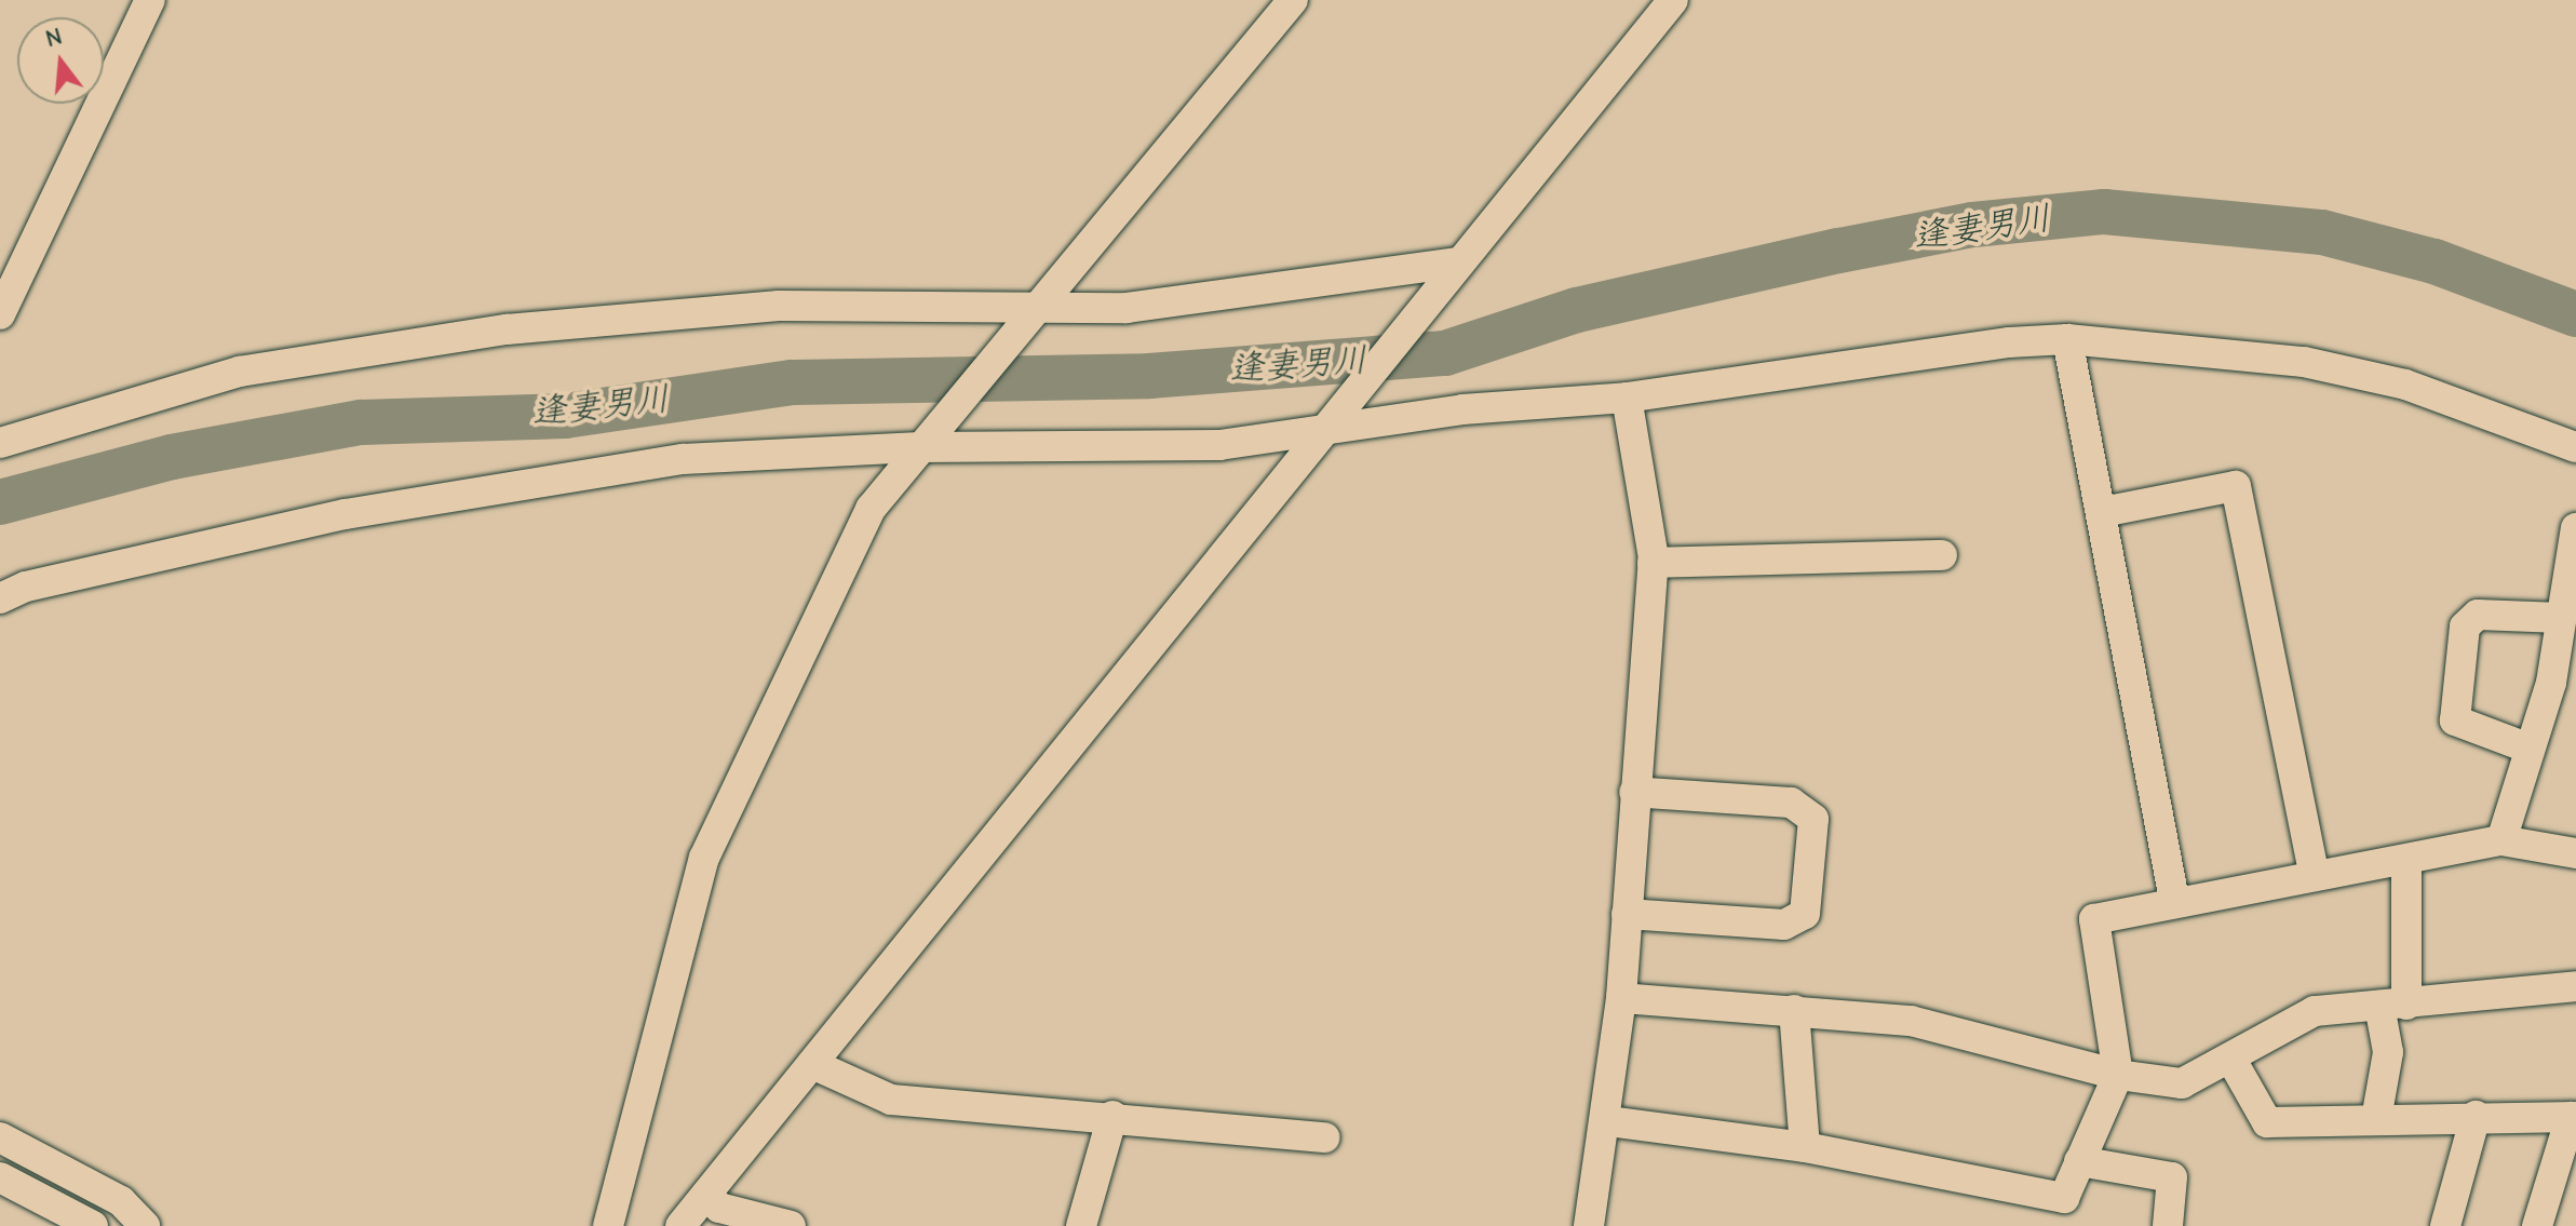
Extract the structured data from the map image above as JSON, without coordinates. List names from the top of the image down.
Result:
{
  "water": ["逢妻男川"],
  "north": "top"
}
